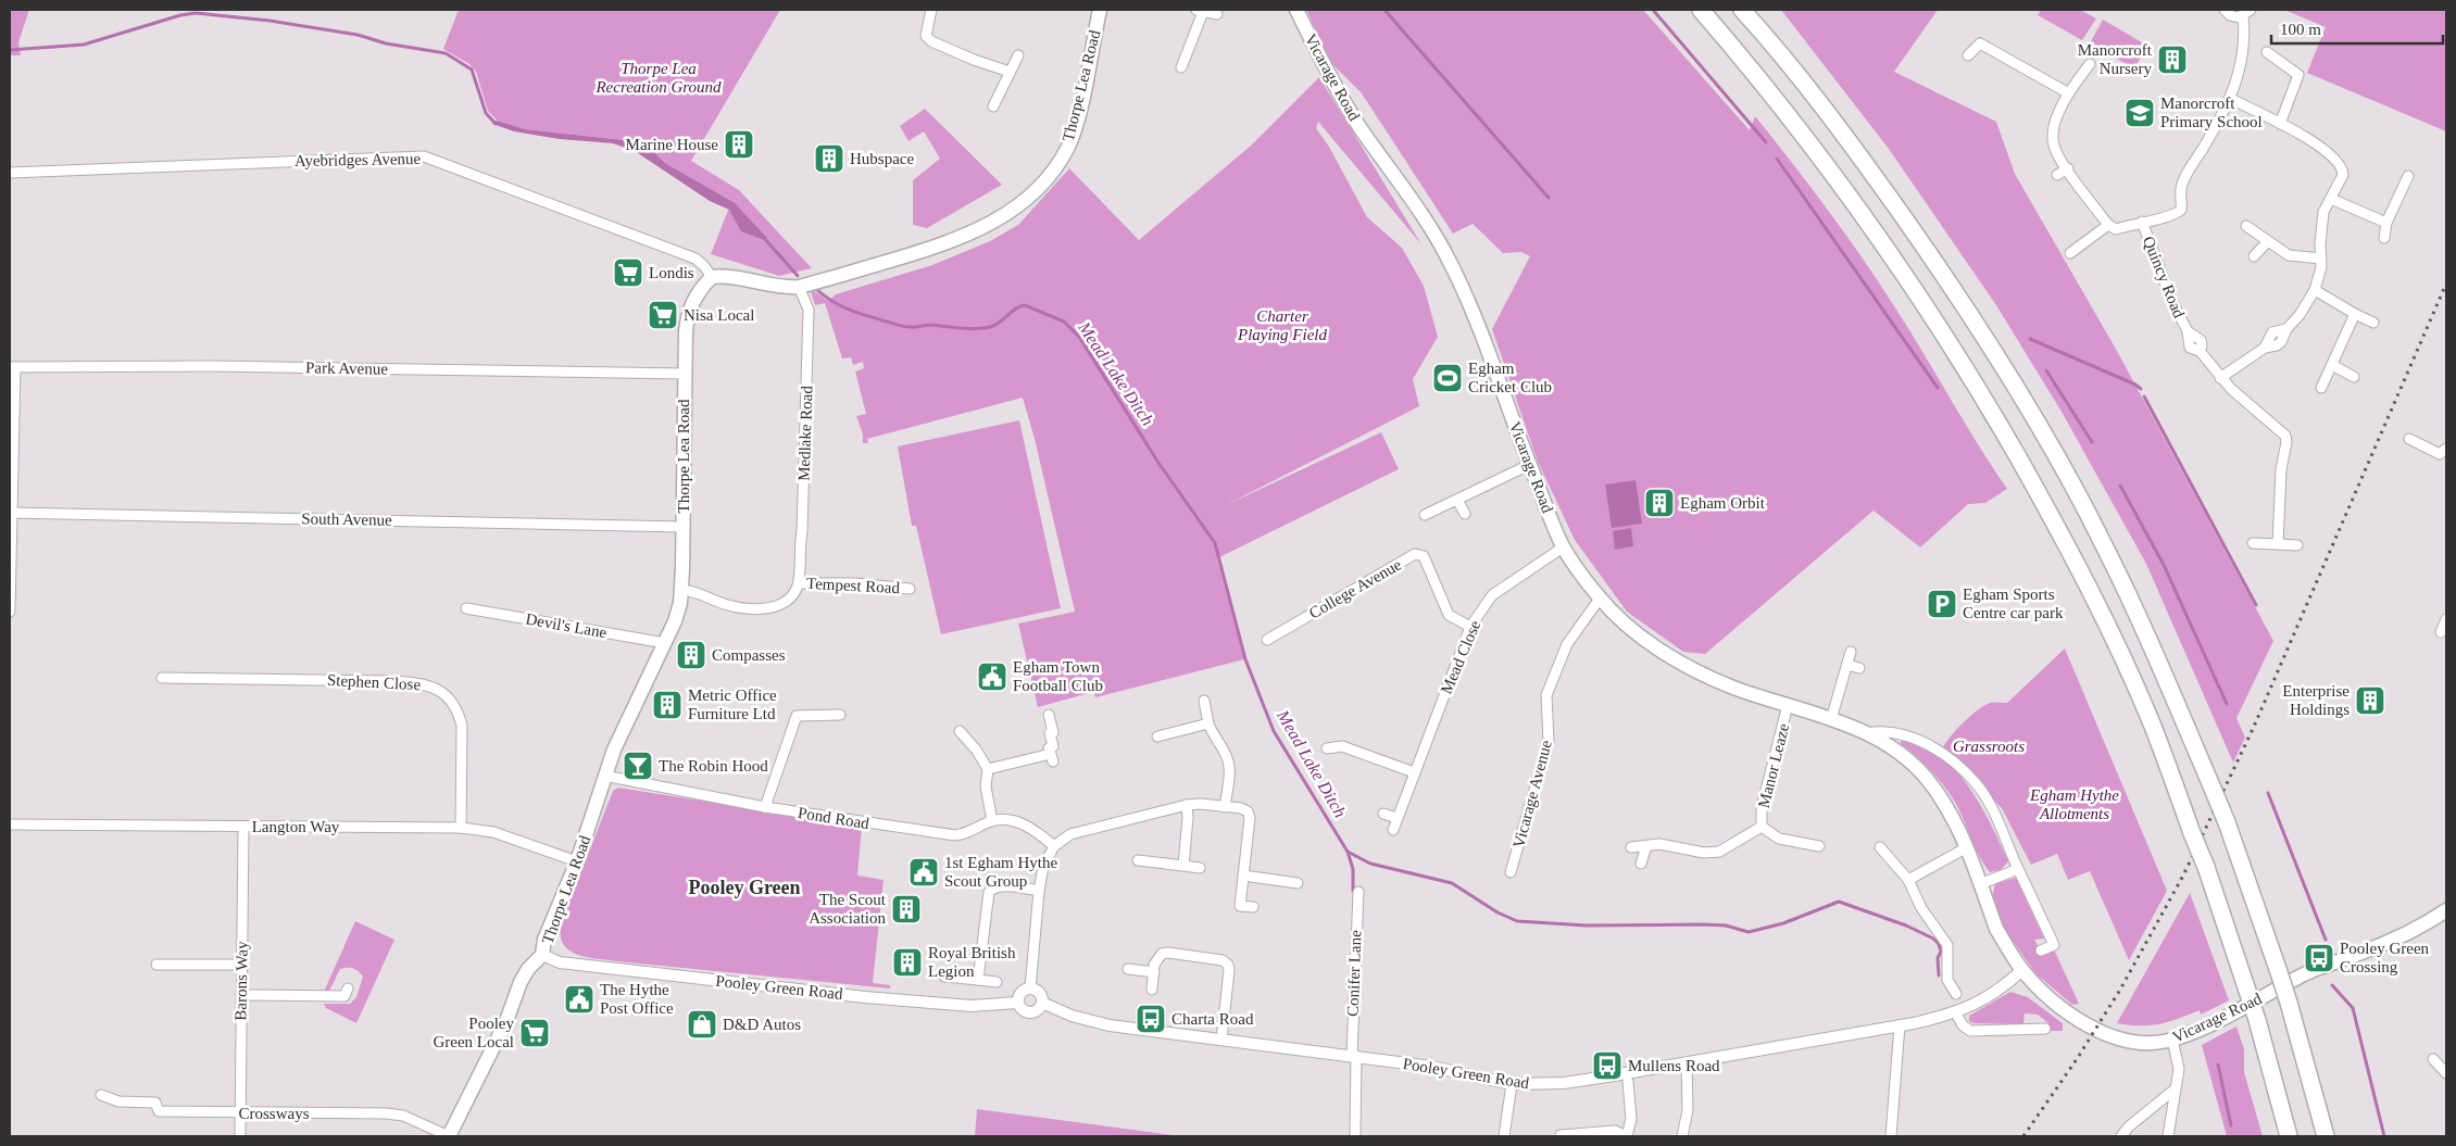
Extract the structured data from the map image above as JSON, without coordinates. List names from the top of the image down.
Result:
{
  "streets": {
    "main road": ["Vicarage Road", "Thorpe Lea Road"],
    "street": [
      "Ayebridges Avenue",
      "Quincy Road",
      "Park Avenue",
      "Medlake Road",
      "South Avenue",
      "Tempest Road",
      "College Avenue",
      "Devil's Lane",
      "Mead Close",
      "Stephen Close",
      "Manor Leaze",
      "Vicarage Avenue",
      "Pond Road",
      "Langton Way",
      "Conifer Lane",
      "Barons Way",
      "Pooley Green Road",
      "Crossways"
    ]
  },
  "crossings": [
    ["Vicarage Road", "Mead Close"],
    ["Vicarage Road", "Manor Leaze"],
    ["Vicarage Road", "Vicarage Avenue"],
    ["Vicarage Road", "Pooley Green Road"],
    ["Thorpe Lea Road", "Ayebridges Avenue"],
    ["Thorpe Lea Road", "Park Avenue"],
    ["Thorpe Lea Road", "Medlake Road"],
    ["Thorpe Lea Road", "South Avenue"],
    ["Thorpe Lea Road", "Tempest Road"],
    ["Thorpe Lea Road", "Devil's Lane"],
    ["Thorpe Lea Road", "Pond Road"],
    ["Thorpe Lea Road", "Langton Way"],
    ["Thorpe Lea Road", "Pooley Green Road"],
    ["Thorpe Lea Road", "Crossways"],
    ["Medlake Road", "Tempest Road"],
    ["College Avenue", "Mead Close"],
    ["Stephen Close", "Langton Way"],
    ["Langton Way", "Barons Way"],
    ["Conifer Lane", "Pooley Green Road"],
    ["Barons Way", "Crossways"]
  ],
  "districts": ["Pooley Green"],
  "water": ["Mead Lake Ditch"],
  "parks": [
    "Thorpe Lea Recreation Ground",
    "Charter Playing Field",
    "Grassroots",
    "Egham Hythe Allotments"
  ],
  "places": {
    "building": [
      "Manorcroft Nursery",
      "Marine House",
      "Hubspace",
      "Egham Orbit",
      "Compasses",
      "Enterprise Holdings",
      "Metric Office Furniture Ltd",
      "The Scout Association",
      "Royal British Legion"
    ],
    "school or university": ["Manorcroft Primary School"],
    "supermarket": ["Londis", "Nisa Local", "Pooley Green Local"],
    "sports": ["Egham Cricket Club"],
    "parking": ["Egham Sports Centre car park"],
    "public building": ["Egham Town Football Club", "1st Egham Hythe Scout Group", "The Hythe Post Office"],
    "bar": ["The Robin Hood"],
    "bus stop": ["Pooley Green Crossing", "Charta Road", "Mullens Road"],
    "shop": ["D&D Autos"]
  },
  "scale_bar": "100 m"
}
